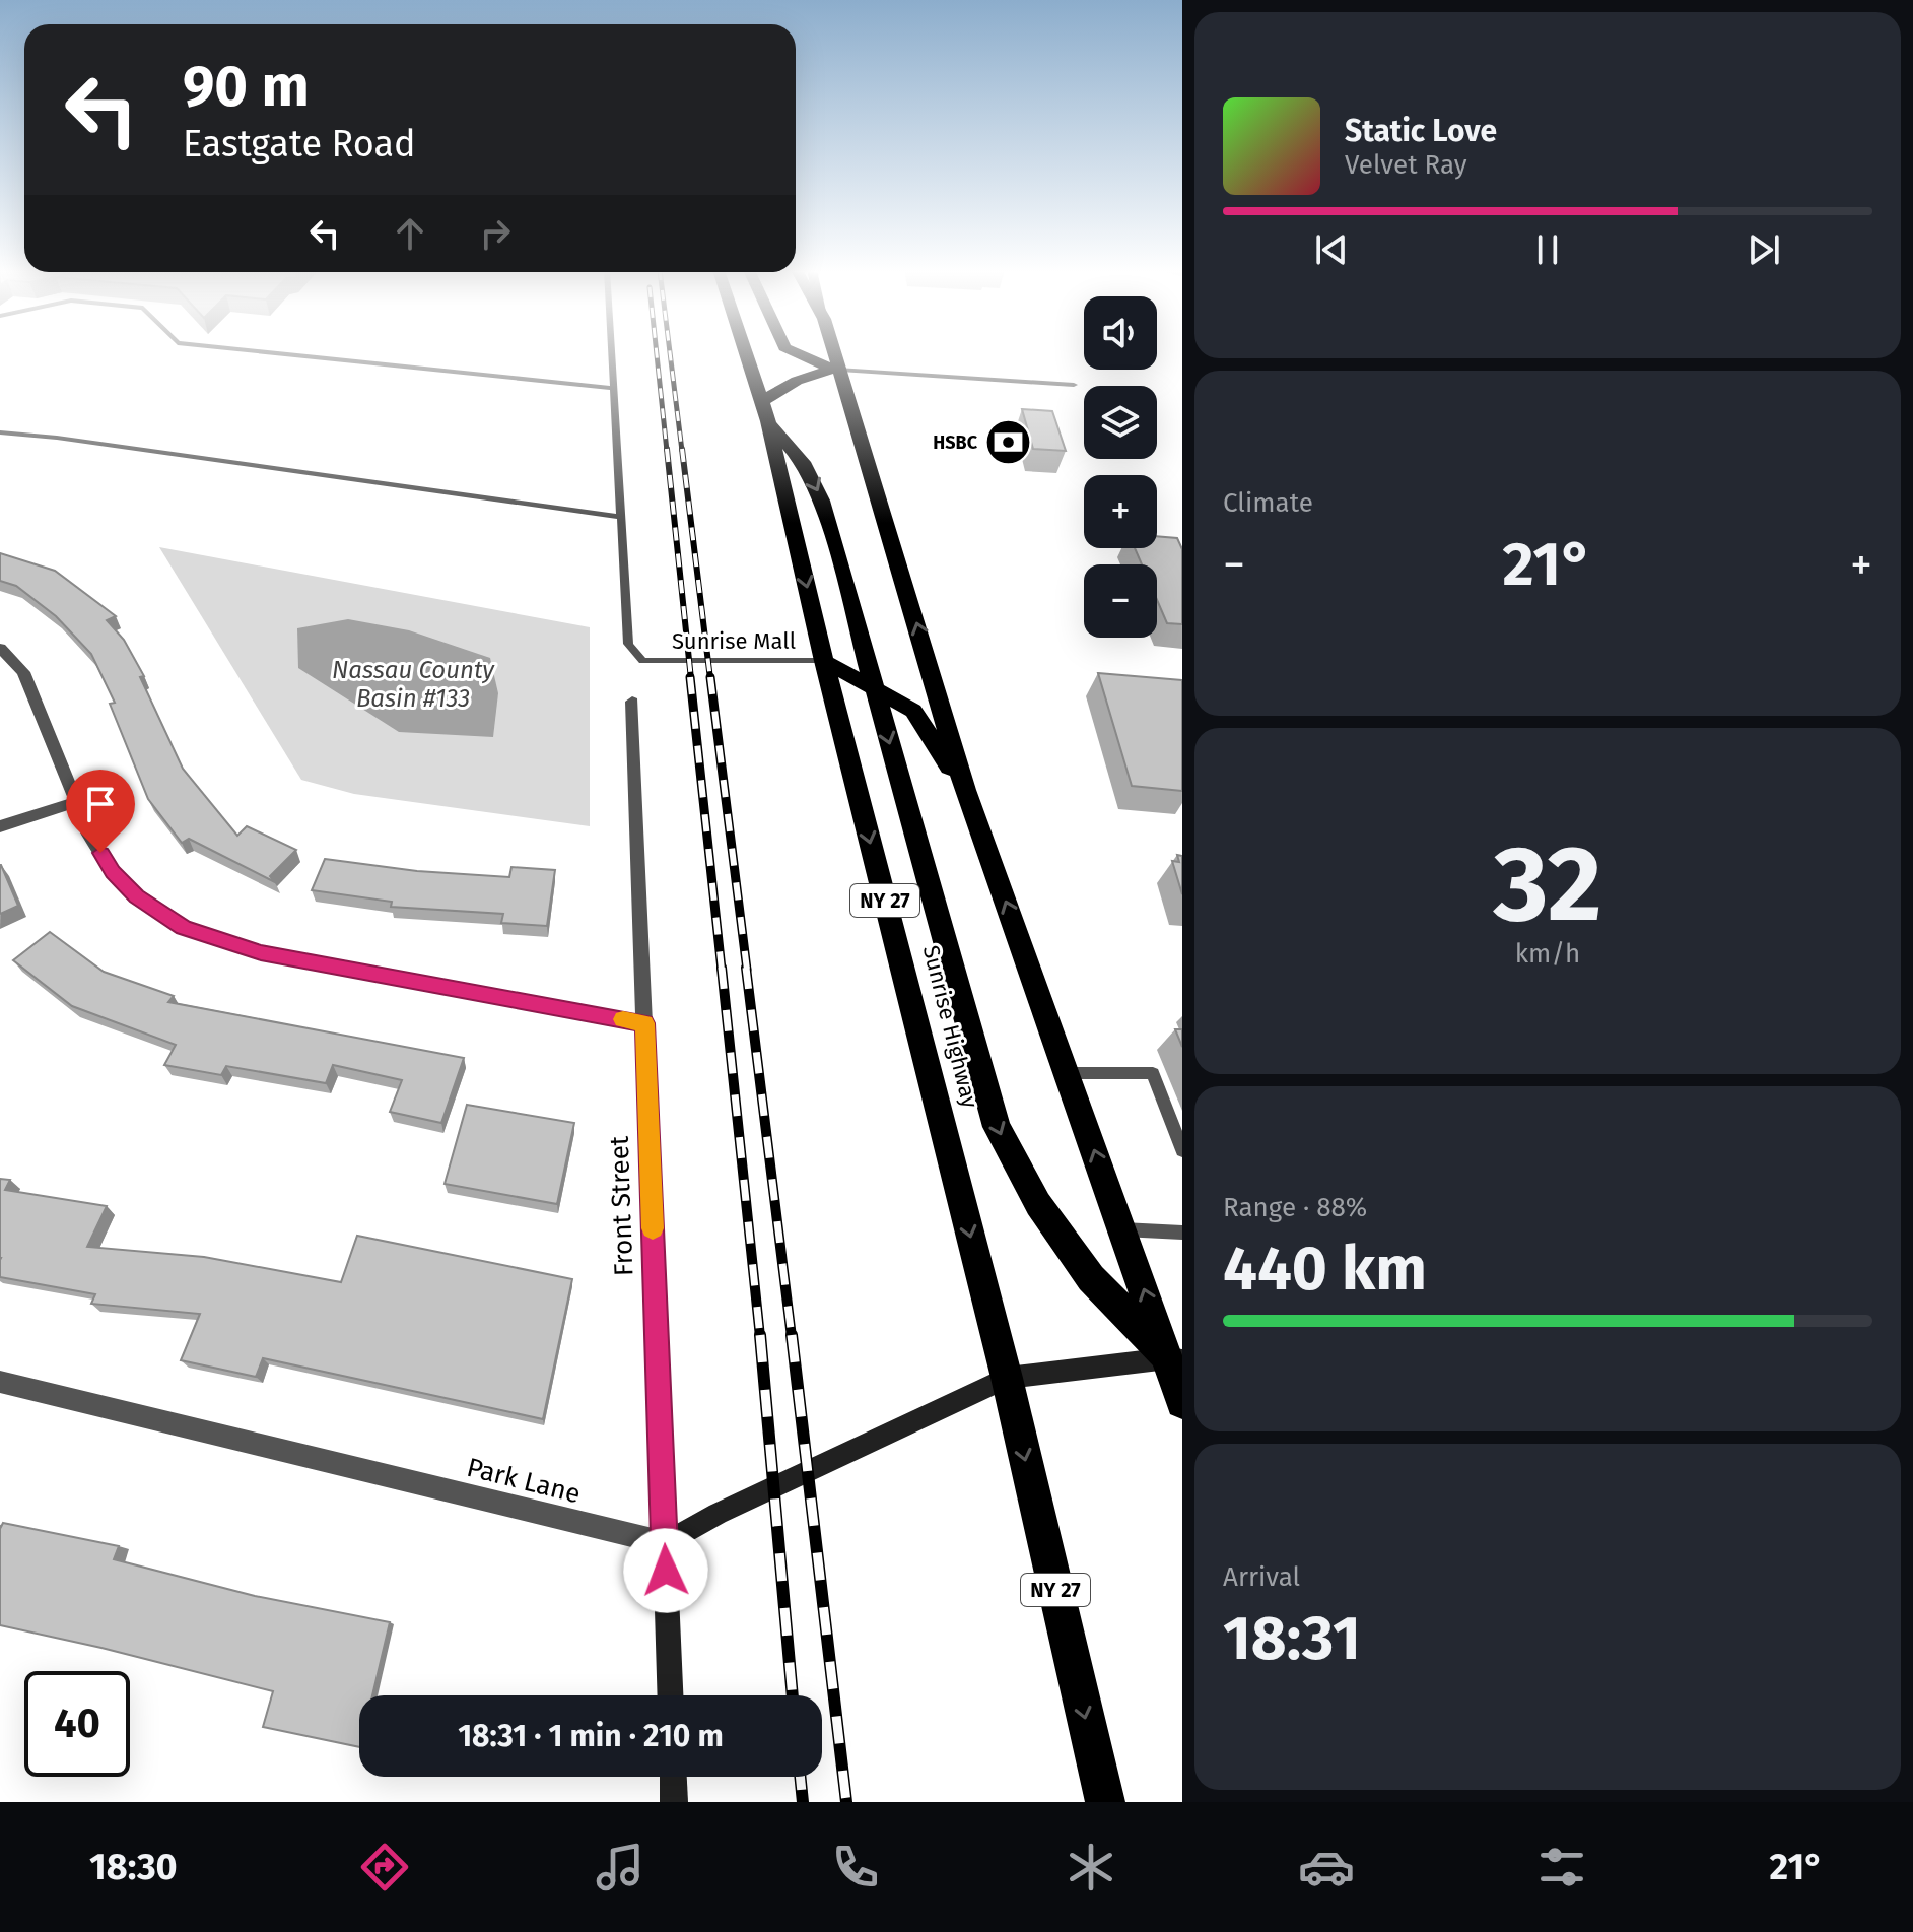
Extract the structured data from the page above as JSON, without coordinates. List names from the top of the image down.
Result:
{
  "streets": {
    "highway": ["NY 27", "Sunrise Highway"],
    "street": ["Front Street", "Park Lane"],
    "lane": ["Sunrise Mall"]
  },
  "crossings": [
    ["Sunrise Mall", "Sunrise Highway"],
    ["Front Street", "Park Lane"]
  ],
  "water": ["Nassau County Basin #133"],
  "places": {
    "bank": ["HSBC"]
  },
  "page": {
    "turn": ["90 m", "Eastgate Road"],
    "song": ["Static Love", "Velvet Ray"],
    "map_buttons": ["+", "−"],
    "tile": [
      "Climate",
      ["32", "km/h"],
      ["Range · 88%", "440 km"],
      ["Arrival", "18:31"]
    ],
    "heat": ["−", "21°", "+"],
    "limit": "40",
    "trip": "18:31 · 1 min · 210 m",
    "tabs": ["18:30", "21°"]
  }
}
